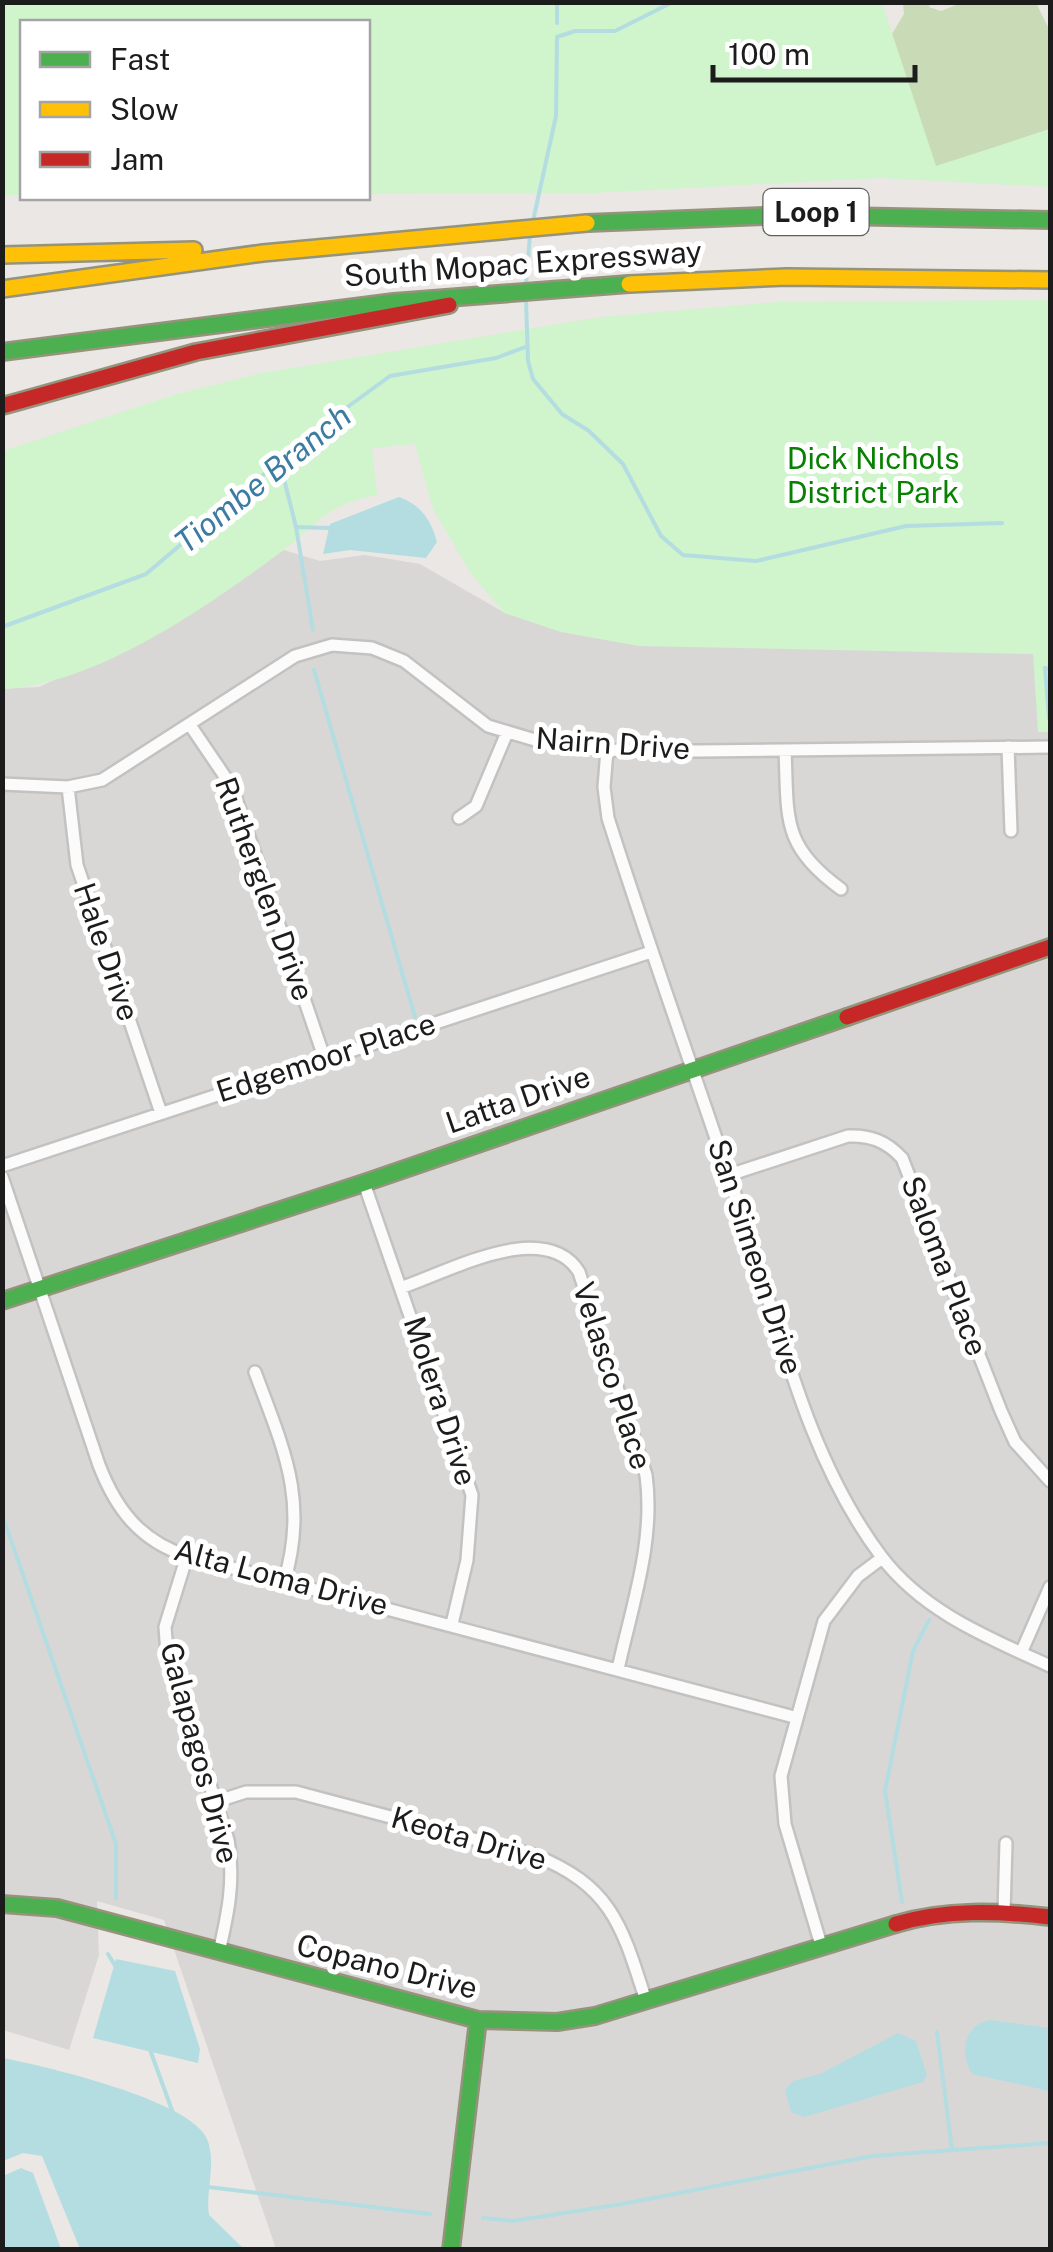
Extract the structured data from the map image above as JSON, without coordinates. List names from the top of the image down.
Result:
{
  "streets": {
    "main road": [
      "Loop 1",
      "South Mopac Expressway",
      "Latta Drive",
      "Copano Drive"
    ],
    "street": [
      "Nairn Drive",
      "Rutherglen Drive",
      "Hale Drive",
      "Edgemoor Place",
      "San Simeon Drive",
      "Saloma Place",
      "Velasco Place",
      "Molera Drive",
      "Alta Loma Drive",
      "Galapagos Drive",
      "Keota Drive"
    ]
  },
  "crossings": [
    ["Nairn Drive", "Rutherglen Drive"],
    ["Nairn Drive", "Hale Drive"],
    ["Nairn Drive", "San Simeon Drive"],
    ["Rutherglen Drive", "Edgemoor Place"],
    ["Hale Drive", "Edgemoor Place"],
    ["Edgemoor Place", "San Simeon Drive"],
    ["Latta Drive", "San Simeon Drive"],
    ["Latta Drive", "Molera Drive"],
    ["Latta Drive", "Alta Loma Drive"],
    ["San Simeon Drive", "Saloma Place"],
    ["Velasco Place", "Molera Drive"],
    ["Velasco Place", "Alta Loma Drive"],
    ["Molera Drive", "Alta Loma Drive"],
    ["Alta Loma Drive", "Galapagos Drive"],
    ["Galapagos Drive", "Keota Drive"],
    ["Galapagos Drive", "Copano Drive"],
    ["Keota Drive", "Copano Drive"]
  ],
  "water": ["Tiombe Branch"],
  "parks": ["Dick Nichols District Park"],
  "legend": ["Fast", "Slow", "Jam"],
  "scale_bar": "100 m"
}
